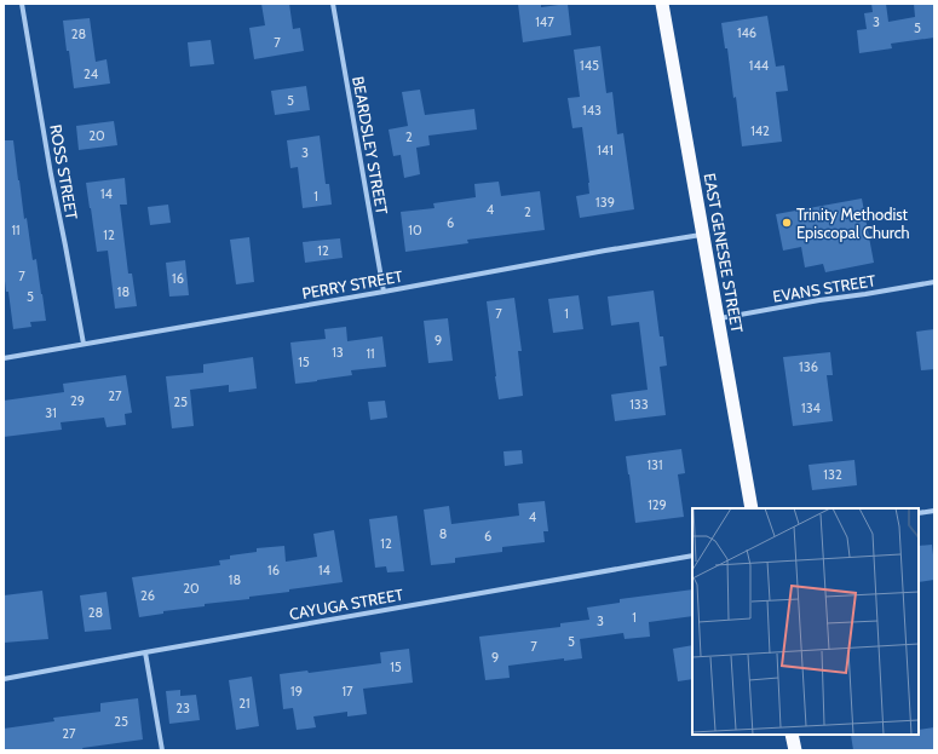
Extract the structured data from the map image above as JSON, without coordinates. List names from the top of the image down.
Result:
{
  "streets": {
    "highway": ["EAST GENESEE STREET"],
    "street": [
      "BEARDSLEY STREET",
      "ROSS STREET",
      "PERRY STREET",
      "EVANS STREET",
      "CAYUGA STREET"
    ]
  },
  "crossings": [
    ["BEARDSLEY STREET", "PERRY STREET"],
    ["ROSS STREET", "PERRY STREET"],
    ["EAST GENESEE STREET", "PERRY STREET"],
    ["EAST GENESEE STREET", "EVANS STREET"]
  ],
  "places": ["Trinity Methodist Episcopal Church"],
  "house_numbers": [
    "147",
    "3",
    "5",
    "146",
    "28",
    "7",
    "145",
    "144",
    "24",
    "5",
    "143",
    "142",
    "20",
    "2",
    "141",
    "3",
    "14",
    "1",
    "139",
    "4",
    "2",
    "6",
    "11",
    "10",
    "12",
    "12",
    "7",
    "16",
    "18",
    "5",
    "7",
    "1",
    "9",
    "13",
    "11",
    "15",
    "136",
    "27",
    "29",
    "25",
    "133",
    "134",
    "31",
    "131",
    "132",
    "129",
    "4",
    "8",
    "6",
    "12",
    "16",
    "14",
    "18",
    "20",
    "26",
    "28",
    "1",
    "3",
    "5",
    "7",
    "9",
    "15",
    "19",
    "17",
    "21",
    "23",
    "25",
    "27"
  ]
}
